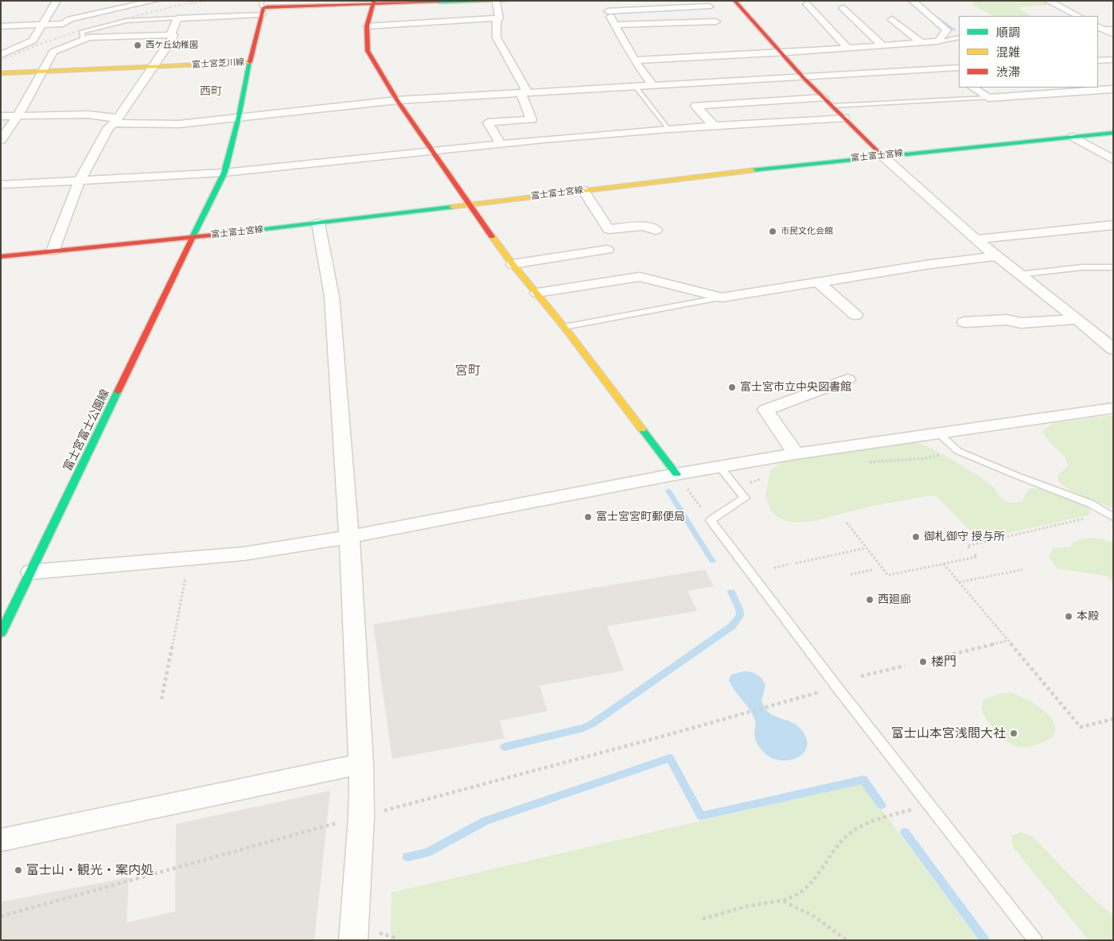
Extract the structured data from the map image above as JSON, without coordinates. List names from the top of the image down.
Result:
{
  "streets": {
    "main road": ["富士宮芝川線", "富士富士宮線", "富士宮富士公園線"]
  },
  "crossings": [
    ["富士宮芝川線", "富士富士宮線"],
    ["富士宮芝川線", "富士宮富士公園線"],
    ["富士富士宮線", "富士宮富士公園線"]
  ],
  "districts": ["西町", "宮町"],
  "places": [
    "西ケ丘幼稚園",
    "市民文化会館",
    "富士宮市立中央図書館",
    "富士宮宮町郵便局",
    "御札御守 授与所",
    "西廻廊",
    "本殿",
    "楼門",
    "富士山本宮浅間大社",
    "富士山・観光・案内処"
  ],
  "legend": ["順調", "混雑", "渋滞"]
}
